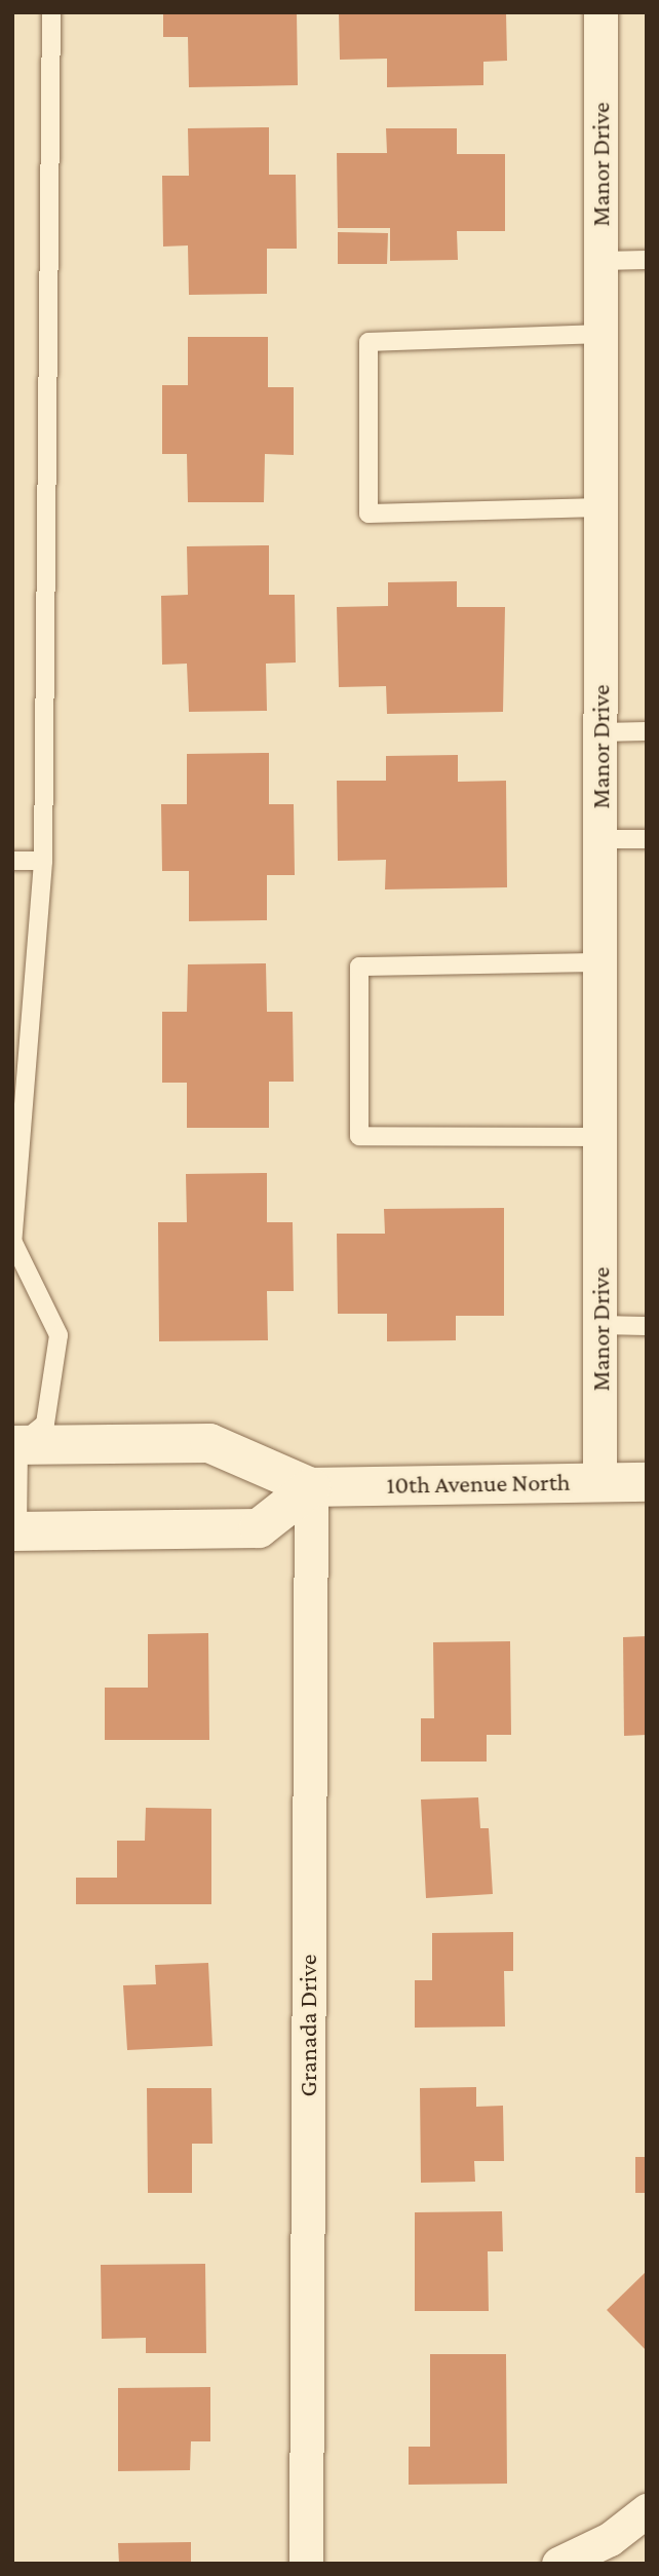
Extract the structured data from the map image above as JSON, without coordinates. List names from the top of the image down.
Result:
{
  "streets": {
    "street": ["Manor Drive", "10th Avenue North", "Granada Drive"]
  },
  "crossings": [
    ["Manor Drive", "10th Avenue North"],
    ["10th Avenue North", "Granada Drive"]
  ]
}
